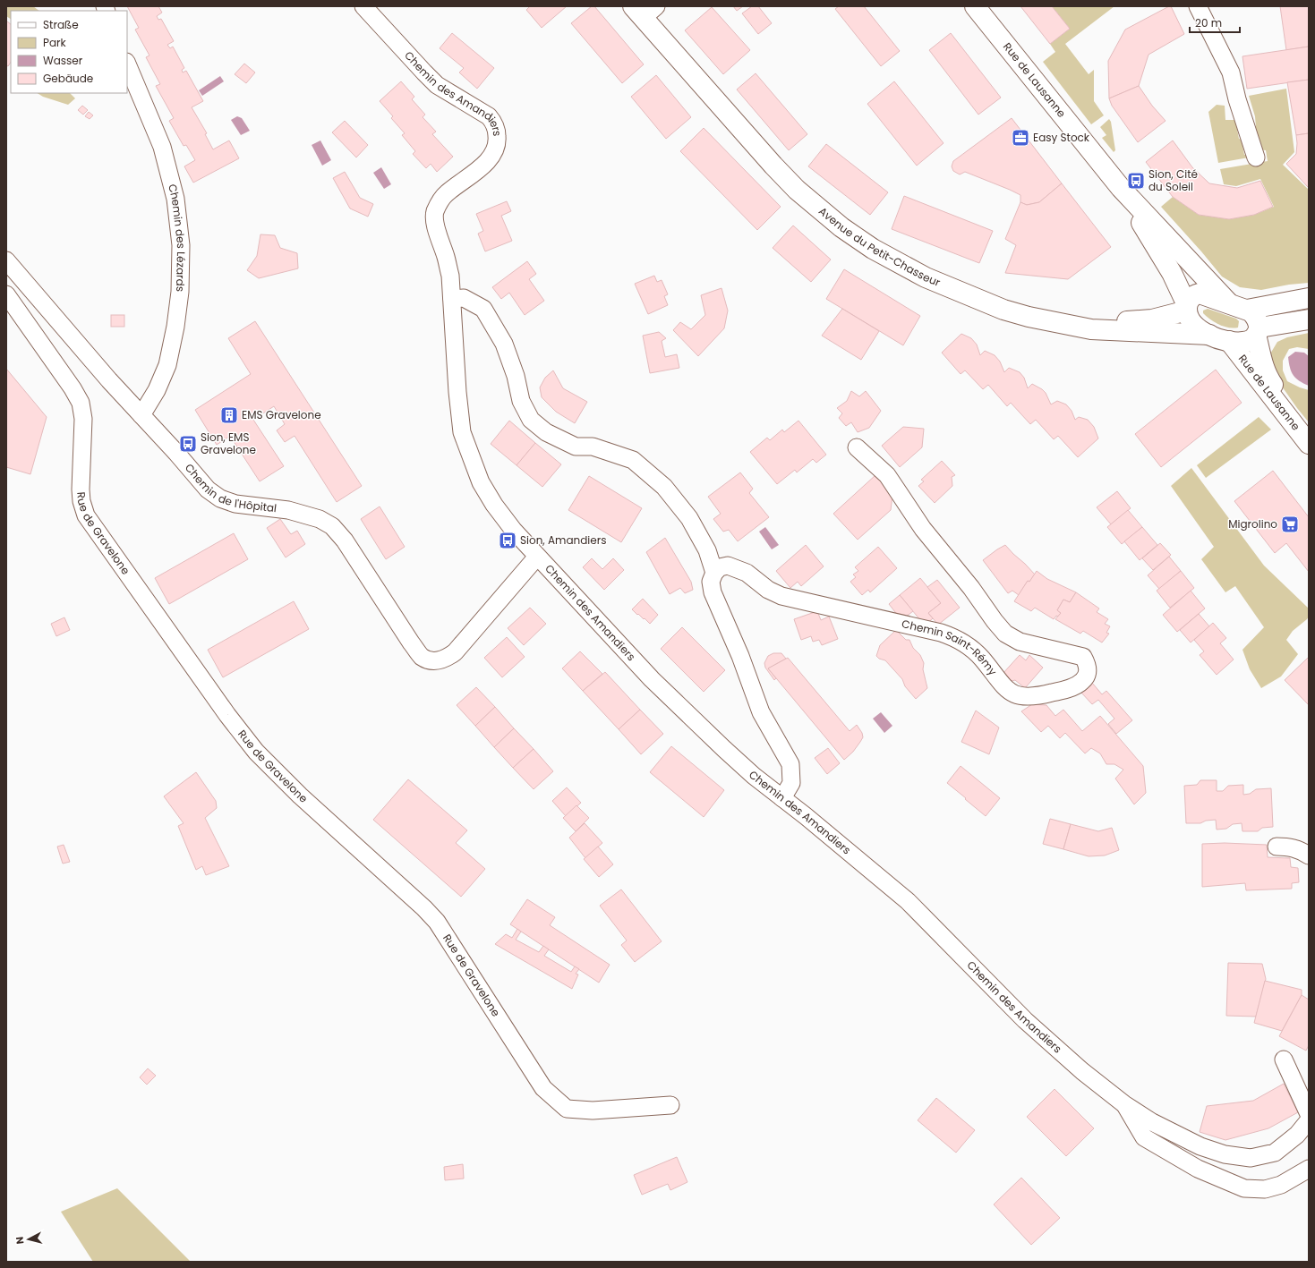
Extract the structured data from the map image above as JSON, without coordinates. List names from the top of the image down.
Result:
{
  "streets": {
    "street": [
      "Rue de Lausanne",
      "Chemin des Amandiers",
      "Chemin des Lézards",
      "Avenue du Petit-Chasseur",
      "Chemin de l'Hôpital",
      "Rue de Gravelone",
      "Chemin Saint-Rémy"
    ]
  },
  "crossings": [
    ["Rue de Lausanne", "Avenue du Petit-Chasseur"],
    ["Chemin des Amandiers", "Chemin de l'Hôpital"],
    ["Chemin des Lézards", "Chemin de l'Hôpital"]
  ],
  "places": {
    "office": ["Easy Stock"],
    "bus stop": ["Sion, Cité du Soleil", "Sion, EMS Gravelone", "Sion, Amandiers"],
    "building": ["EMS Gravelone"],
    "supermarket": ["Migrolino"]
  },
  "legend": [
    "Straße",
    "Park",
    "Wasser",
    "Gebäude"
  ],
  "scale_bar": "20 m",
  "north": "left"
}
